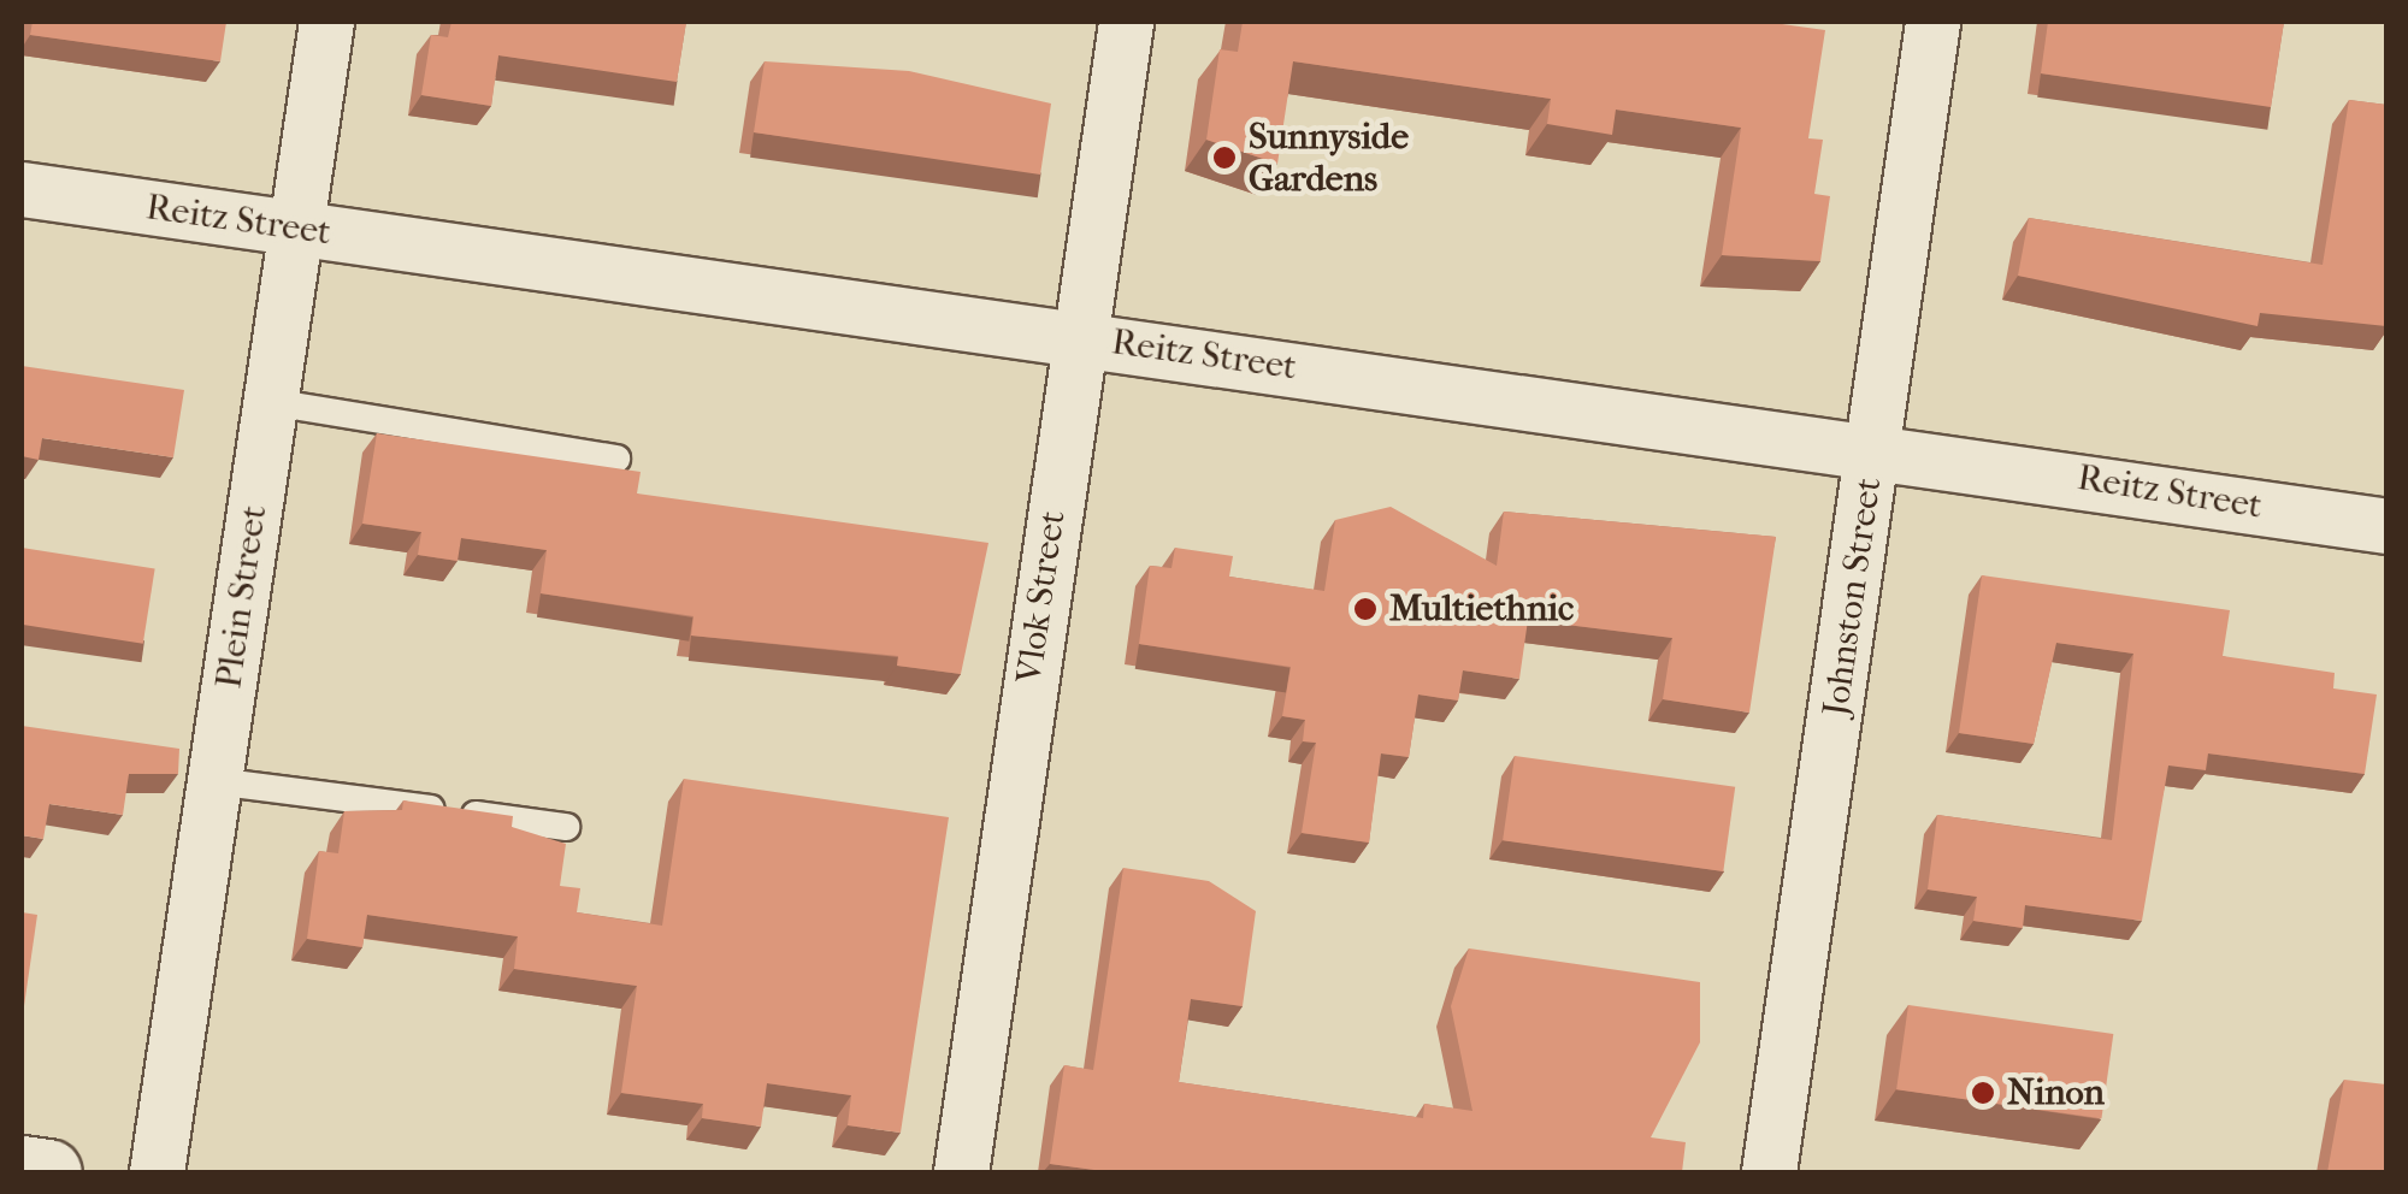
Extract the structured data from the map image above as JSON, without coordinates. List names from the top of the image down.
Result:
{
  "streets": {
    "street": [
      "Reitz Street",
      "Plein Street",
      "Vlok Street",
      "Johnston Street"
    ]
  },
  "crossings": [
    ["Reitz Street", "Plein Street"],
    ["Reitz Street", "Vlok Street"],
    ["Reitz Street", "Johnston Street"]
  ],
  "places": ["Sunnyside Gardens", "Multiethnic", "Ninon"]
}
